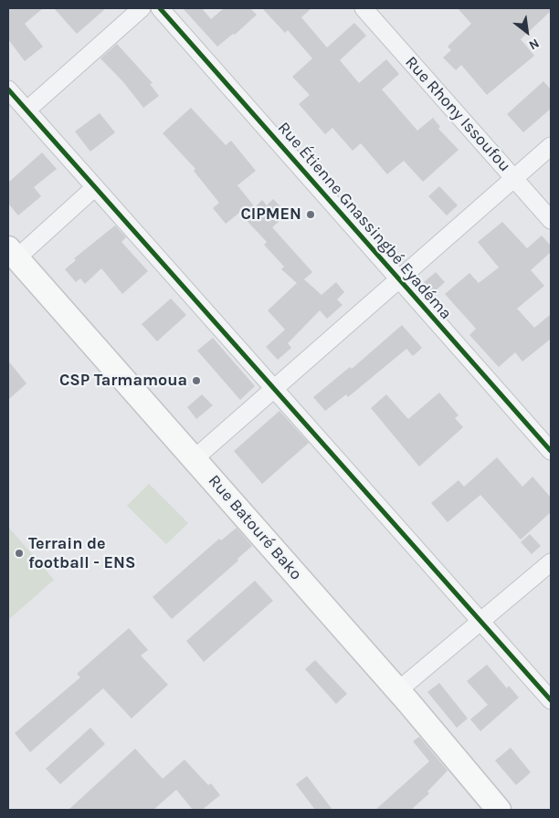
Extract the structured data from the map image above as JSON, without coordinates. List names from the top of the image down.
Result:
{
  "streets": {
    "main road": ["Rue Batouré Bako"],
    "street": ["Rue Rhony Issoufou", "Rue Étienne Gnassingbé Eyadéma"]
  },
  "places": ["CIPMEN", "CSP Tarmamoua", "Terrain de football - ENS"],
  "north": "bottom right"
}
